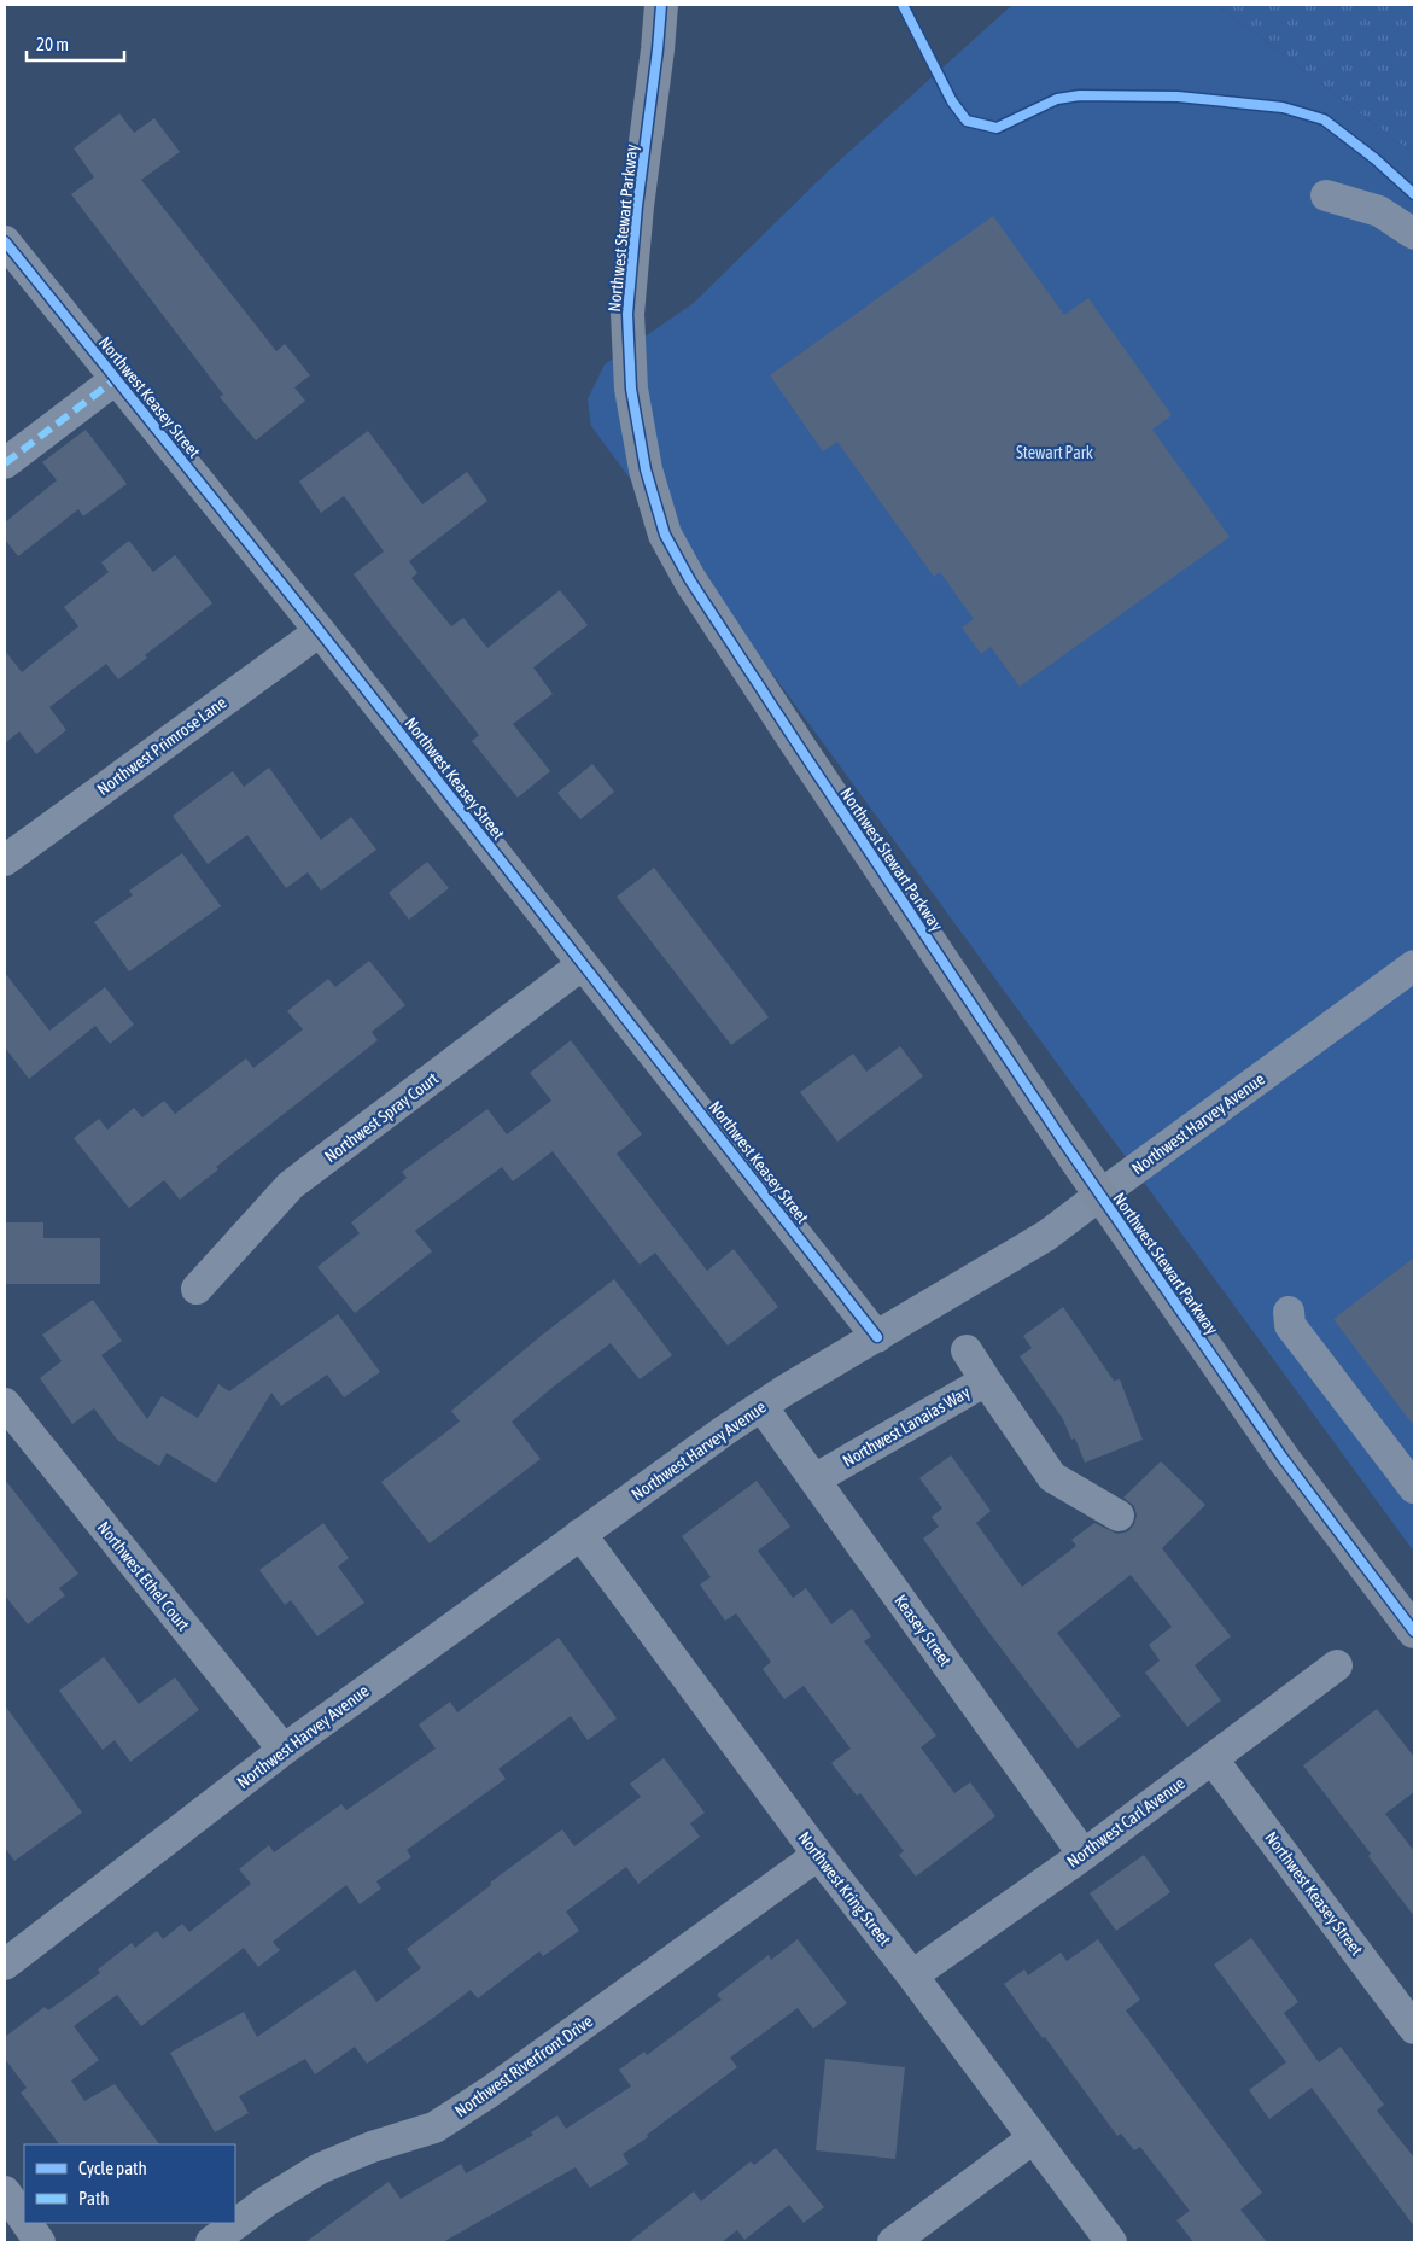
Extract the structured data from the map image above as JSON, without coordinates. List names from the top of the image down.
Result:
{
  "streets": {
    "main road": ["Northwest Stewart Parkway"],
    "street": [
      "Northwest Keasey Street",
      "Northwest Primrose Lane",
      "Northwest Spray Court",
      "Northwest Harvey Avenue",
      "Northwest Lanaias Way",
      "Northwest Ethel Court",
      "Keasey Street",
      "Northwest Carl Avenue",
      "Northwest Kring Street",
      "Northwest Riverfront Drive"
    ]
  },
  "crossings": [
    ["Northwest Stewart Parkway", "Northwest Harvey Avenue"],
    ["Northwest Keasey Street", "Northwest Primrose Lane"],
    ["Northwest Keasey Street", "Northwest Spray Court"],
    ["Northwest Keasey Street", "Northwest Harvey Avenue"],
    ["Northwest Keasey Street", "Northwest Carl Avenue"],
    ["Northwest Harvey Avenue", "Northwest Ethel Court"],
    ["Northwest Harvey Avenue", "Keasey Street"],
    ["Northwest Harvey Avenue", "Northwest Kring Street"],
    ["Northwest Lanaias Way", "Keasey Street"],
    ["Keasey Street", "Northwest Carl Avenue"],
    ["Northwest Carl Avenue", "Northwest Kring Street"],
    ["Northwest Kring Street", "Northwest Riverfront Drive"]
  ],
  "parks": ["Stewart Park"],
  "legend": ["Cycle path", "Path"],
  "scale_bar": "20 m"
}
